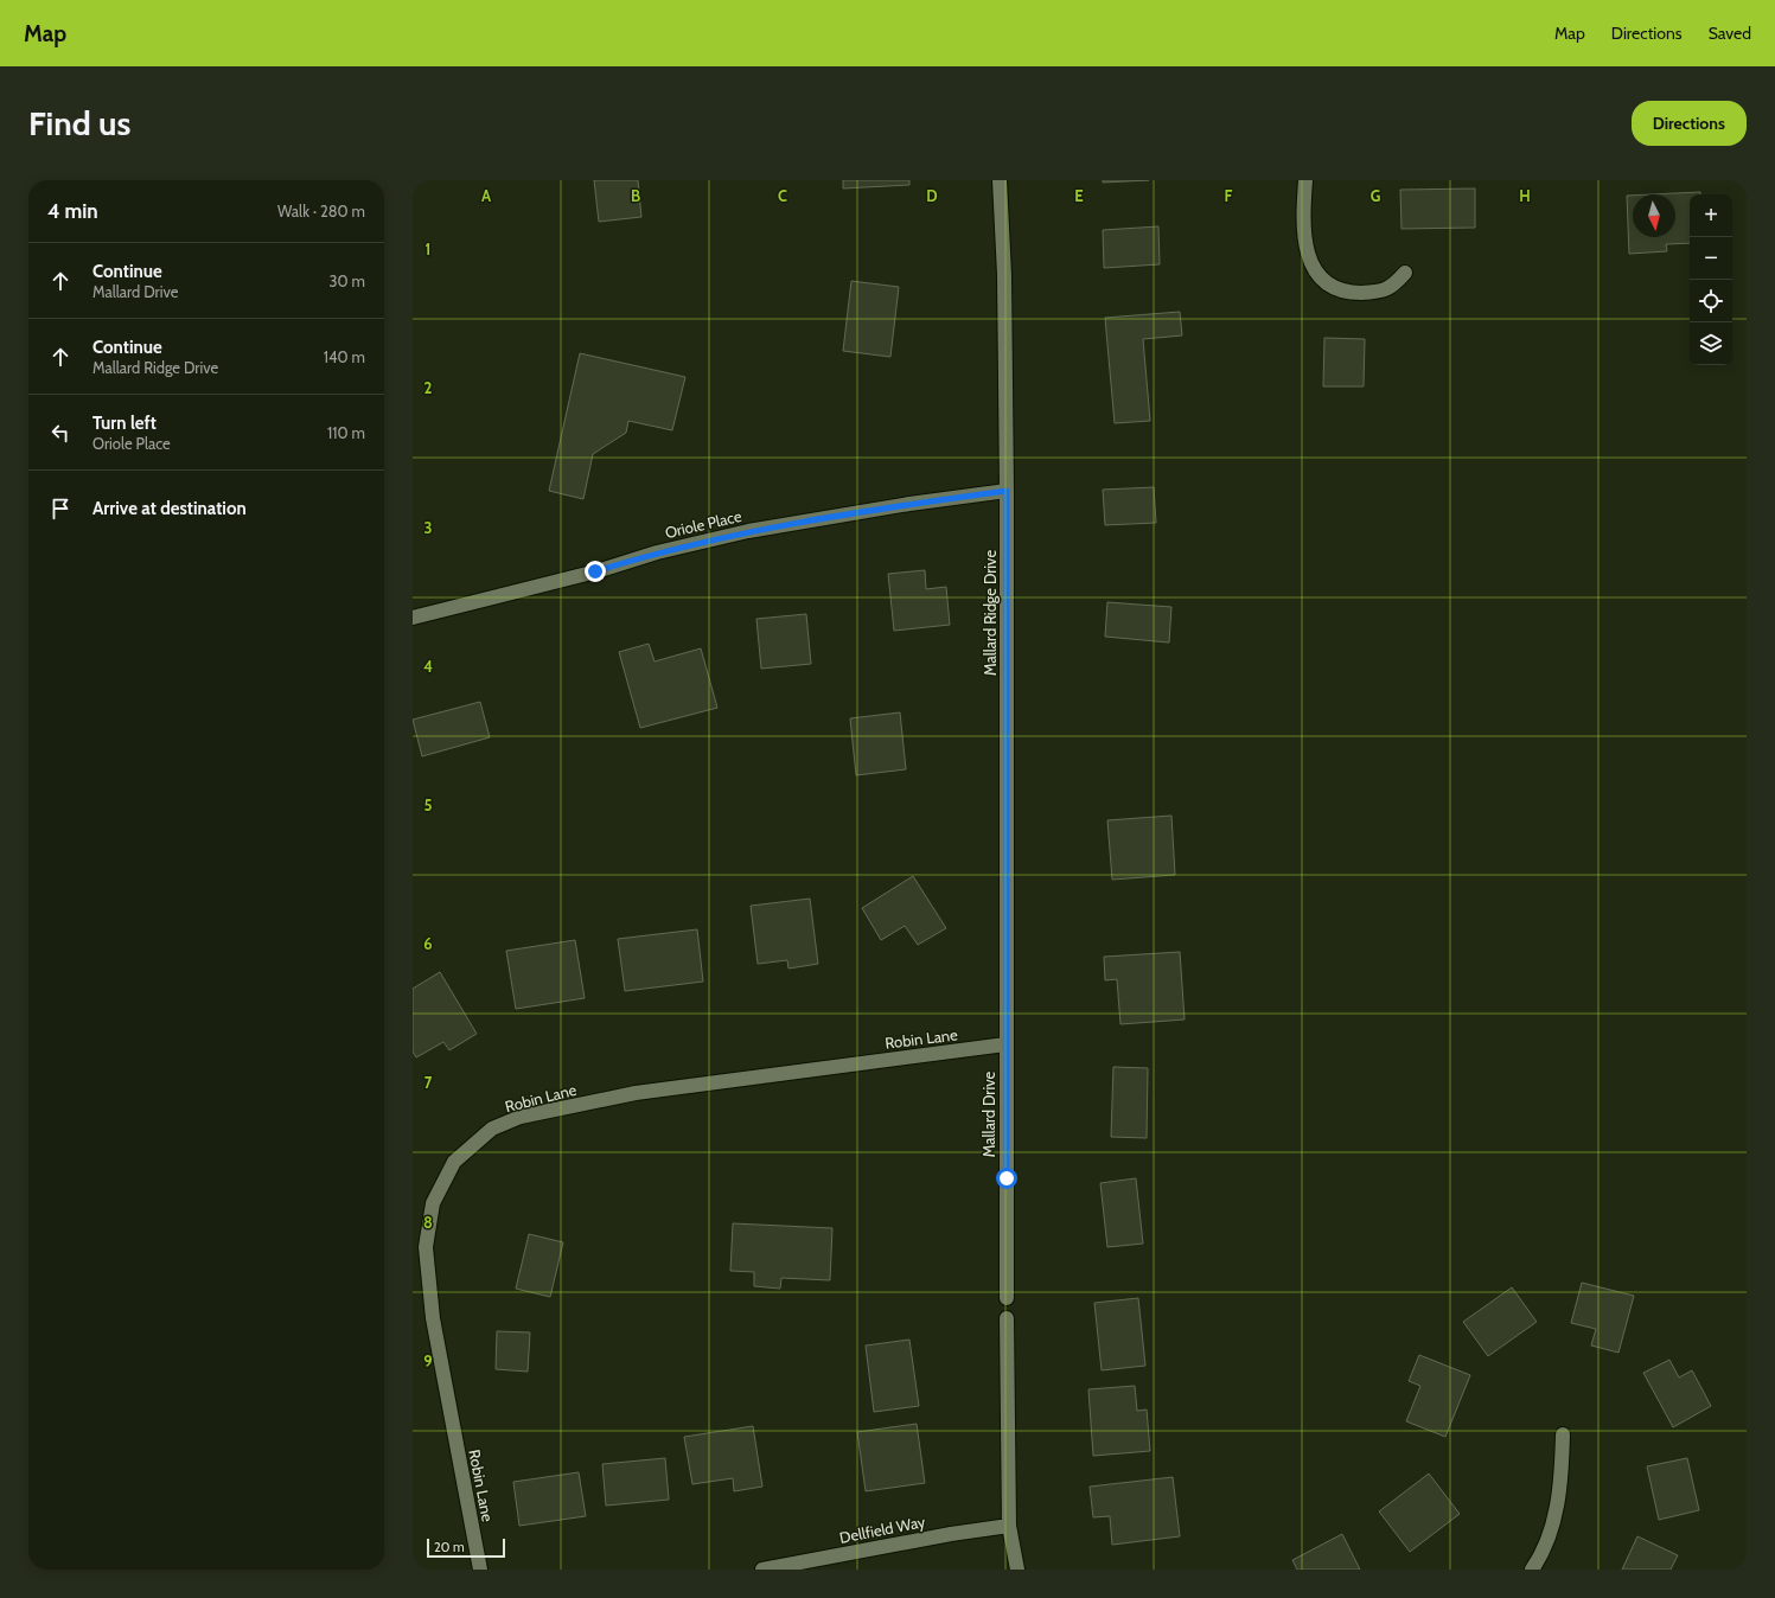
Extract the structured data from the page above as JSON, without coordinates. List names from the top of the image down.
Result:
{
  "streets": {
    "street": [
      "Oriole Place",
      "Mallard Ridge Drive",
      "Robin Lane",
      "Mallard Drive",
      "Dellfield Way"
    ]
  },
  "crossings": [
    ["Oriole Place", "Mallard Ridge Drive"],
    ["Mallard Ridge Drive", "Robin Lane"],
    ["Mallard Ridge Drive", "Mallard Drive"],
    ["Robin Lane", "Mallard Drive"]
  ],
  "scale_bar": "20 m",
  "north": "bottom",
  "page": {
    "header": "Map",
    "nav": ["Map", "Directions", "Saved"],
    "buttons": "Directions",
    "title": "Find us",
    "heading": ["4 min", "Walk · 280 m"],
    "map_buttons": ["+", "−"],
    "list": [
      ["Continue", "Mallard Drive", "30 m"],
      ["Continue", "Mallard Ridge Drive", "140 m"],
      ["Turn left", "Oriole Place", "110 m"],
      "Arrive at destination"
    ],
    "scale": "20 m"
  },
  "grid": {
    "columns": [
      "A",
      "B",
      "C",
      "D",
      "E",
      "F",
      "G",
      "H"
    ],
    "rows": [
      "1",
      "2",
      "3",
      "4",
      "5",
      "6",
      "7",
      "8",
      "9"
    ]
  }
}
